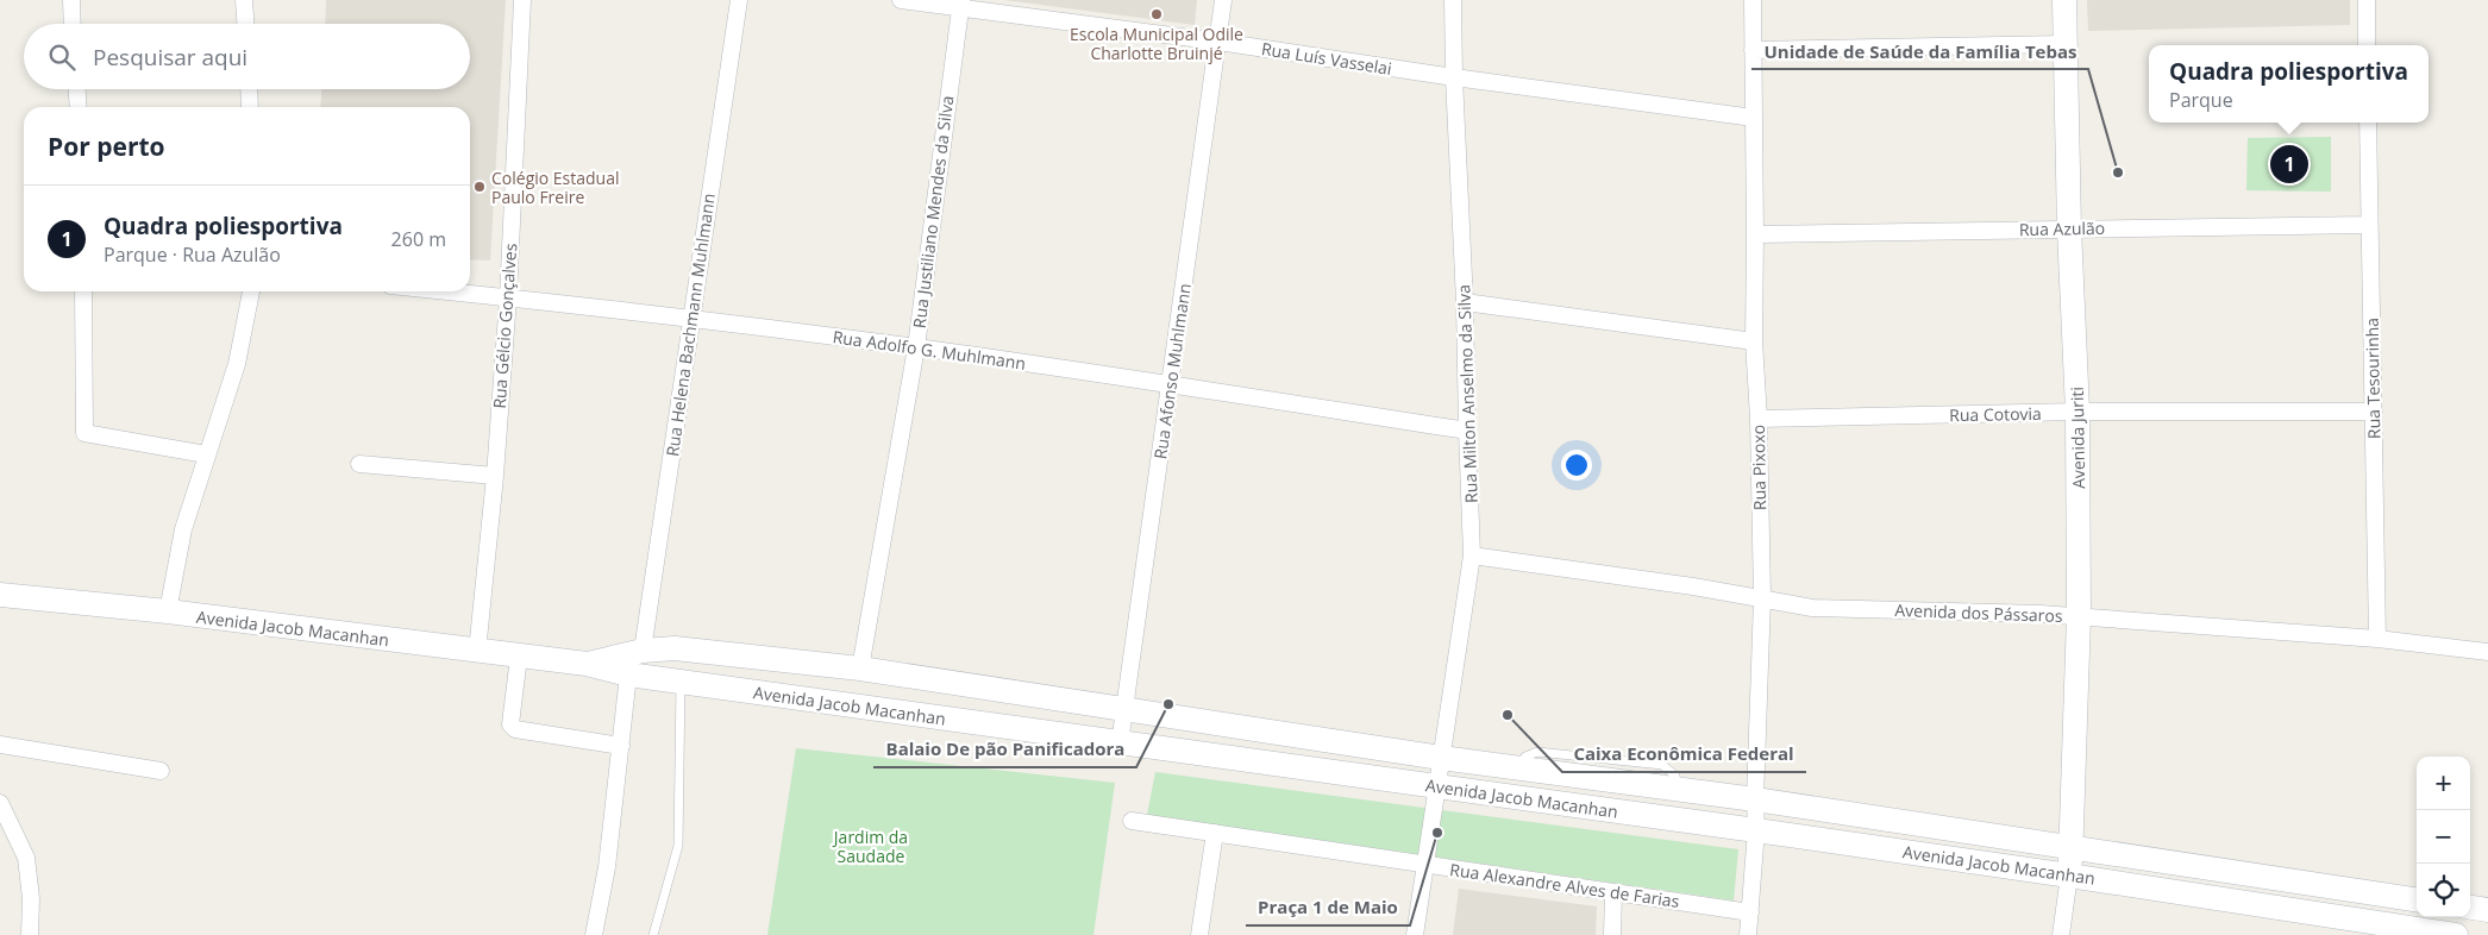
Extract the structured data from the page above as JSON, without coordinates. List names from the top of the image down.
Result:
{
  "streets": {
    "main road": ["Avenida Juriti", "Avenida Jacob Macanhan"],
    "street": [
      "Rua Luís Vasselai",
      "Rua Justiliano Mendes da Silva",
      "Rua Azulão",
      "Rua Helena Bachmann Muhlmann",
      "Rua Gélcio Gonçalves",
      "Rua Adolfo G. Muhlmann",
      "Rua Afonso Muhlmann",
      "Rua Tesourinha",
      "Rua Milton Anselmo da Silva",
      "Rua Cotovia",
      "Rua Pixoxo",
      "Avenida dos Pássaros",
      "Rua Alexandre Alves de Farias"
    ]
  },
  "crossings": [
    ["Rua Luís Vasselai", "Rua Justiliano Mendes da Silva"],
    ["Rua Luís Vasselai", "Rua Afonso Muhlmann"],
    ["Rua Luís Vasselai", "Rua Milton Anselmo da Silva"],
    ["Rua Luís Vasselai", "Rua Pixoxo"],
    ["Rua Justiliano Mendes da Silva", "Rua Adolfo G. Muhlmann"],
    ["Rua Justiliano Mendes da Silva", "Avenida Jacob Macanhan"],
    ["Rua Azulão", "Rua Tesourinha"],
    ["Rua Azulão", "Avenida Juriti"],
    ["Rua Azulão", "Rua Pixoxo"],
    ["Rua Helena Bachmann Muhlmann", "Rua Adolfo G. Muhlmann"],
    ["Rua Helena Bachmann Muhlmann", "Avenida Jacob Macanhan"],
    ["Rua Gélcio Gonçalves", "Rua Adolfo G. Muhlmann"],
    ["Rua Gélcio Gonçalves", "Avenida Jacob Macanhan"],
    ["Rua Adolfo G. Muhlmann", "Rua Afonso Muhlmann"],
    ["Rua Adolfo G. Muhlmann", "Rua Milton Anselmo da Silva"],
    ["Rua Afonso Muhlmann", "Avenida Jacob Macanhan"],
    ["Rua Tesourinha", "Rua Cotovia"],
    ["Rua Tesourinha", "Avenida dos Pássaros"],
    ["Rua Milton Anselmo da Silva", "Avenida dos Pássaros"],
    ["Rua Milton Anselmo da Silva", "Avenida Jacob Macanhan"],
    ["Rua Milton Anselmo da Silva", "Rua Alexandre Alves de Farias"],
    ["Rua Cotovia", "Avenida Juriti"],
    ["Rua Cotovia", "Rua Pixoxo"],
    ["Avenida Juriti", "Avenida dos Pássaros"],
    ["Avenida Juriti", "Avenida Jacob Macanhan"],
    ["Rua Pixoxo", "Avenida dos Pássaros"],
    ["Rua Pixoxo", "Avenida Jacob Macanhan"],
    ["Rua Pixoxo", "Rua Alexandre Alves de Farias"]
  ],
  "parks": ["Jardim da Saudade"],
  "places": [
    "Escola Municipal Odile Charlotte Bruinjé",
    "Unidade de Saúde da Família Tebas",
    "Colégio Estadual Paulo Freire",
    "Balaio De pão Panificadora",
    "Caixa Econômica Federal",
    "Praça 1 de Maio"
  ],
  "page": {
    "search": "Pesquisar aqui",
    "popup": ["Quadra poliesportiva", "Parque"],
    "heading": "Por perto",
    "pins": "1",
    "list": [
      {
        "mark": "1",
        "name": "Quadra poliesportiva",
        "note": "Parque · Rua Azulão",
        "value": "260 m"
      }
    ],
    "map_buttons": ["+", "−"]
  }
}
